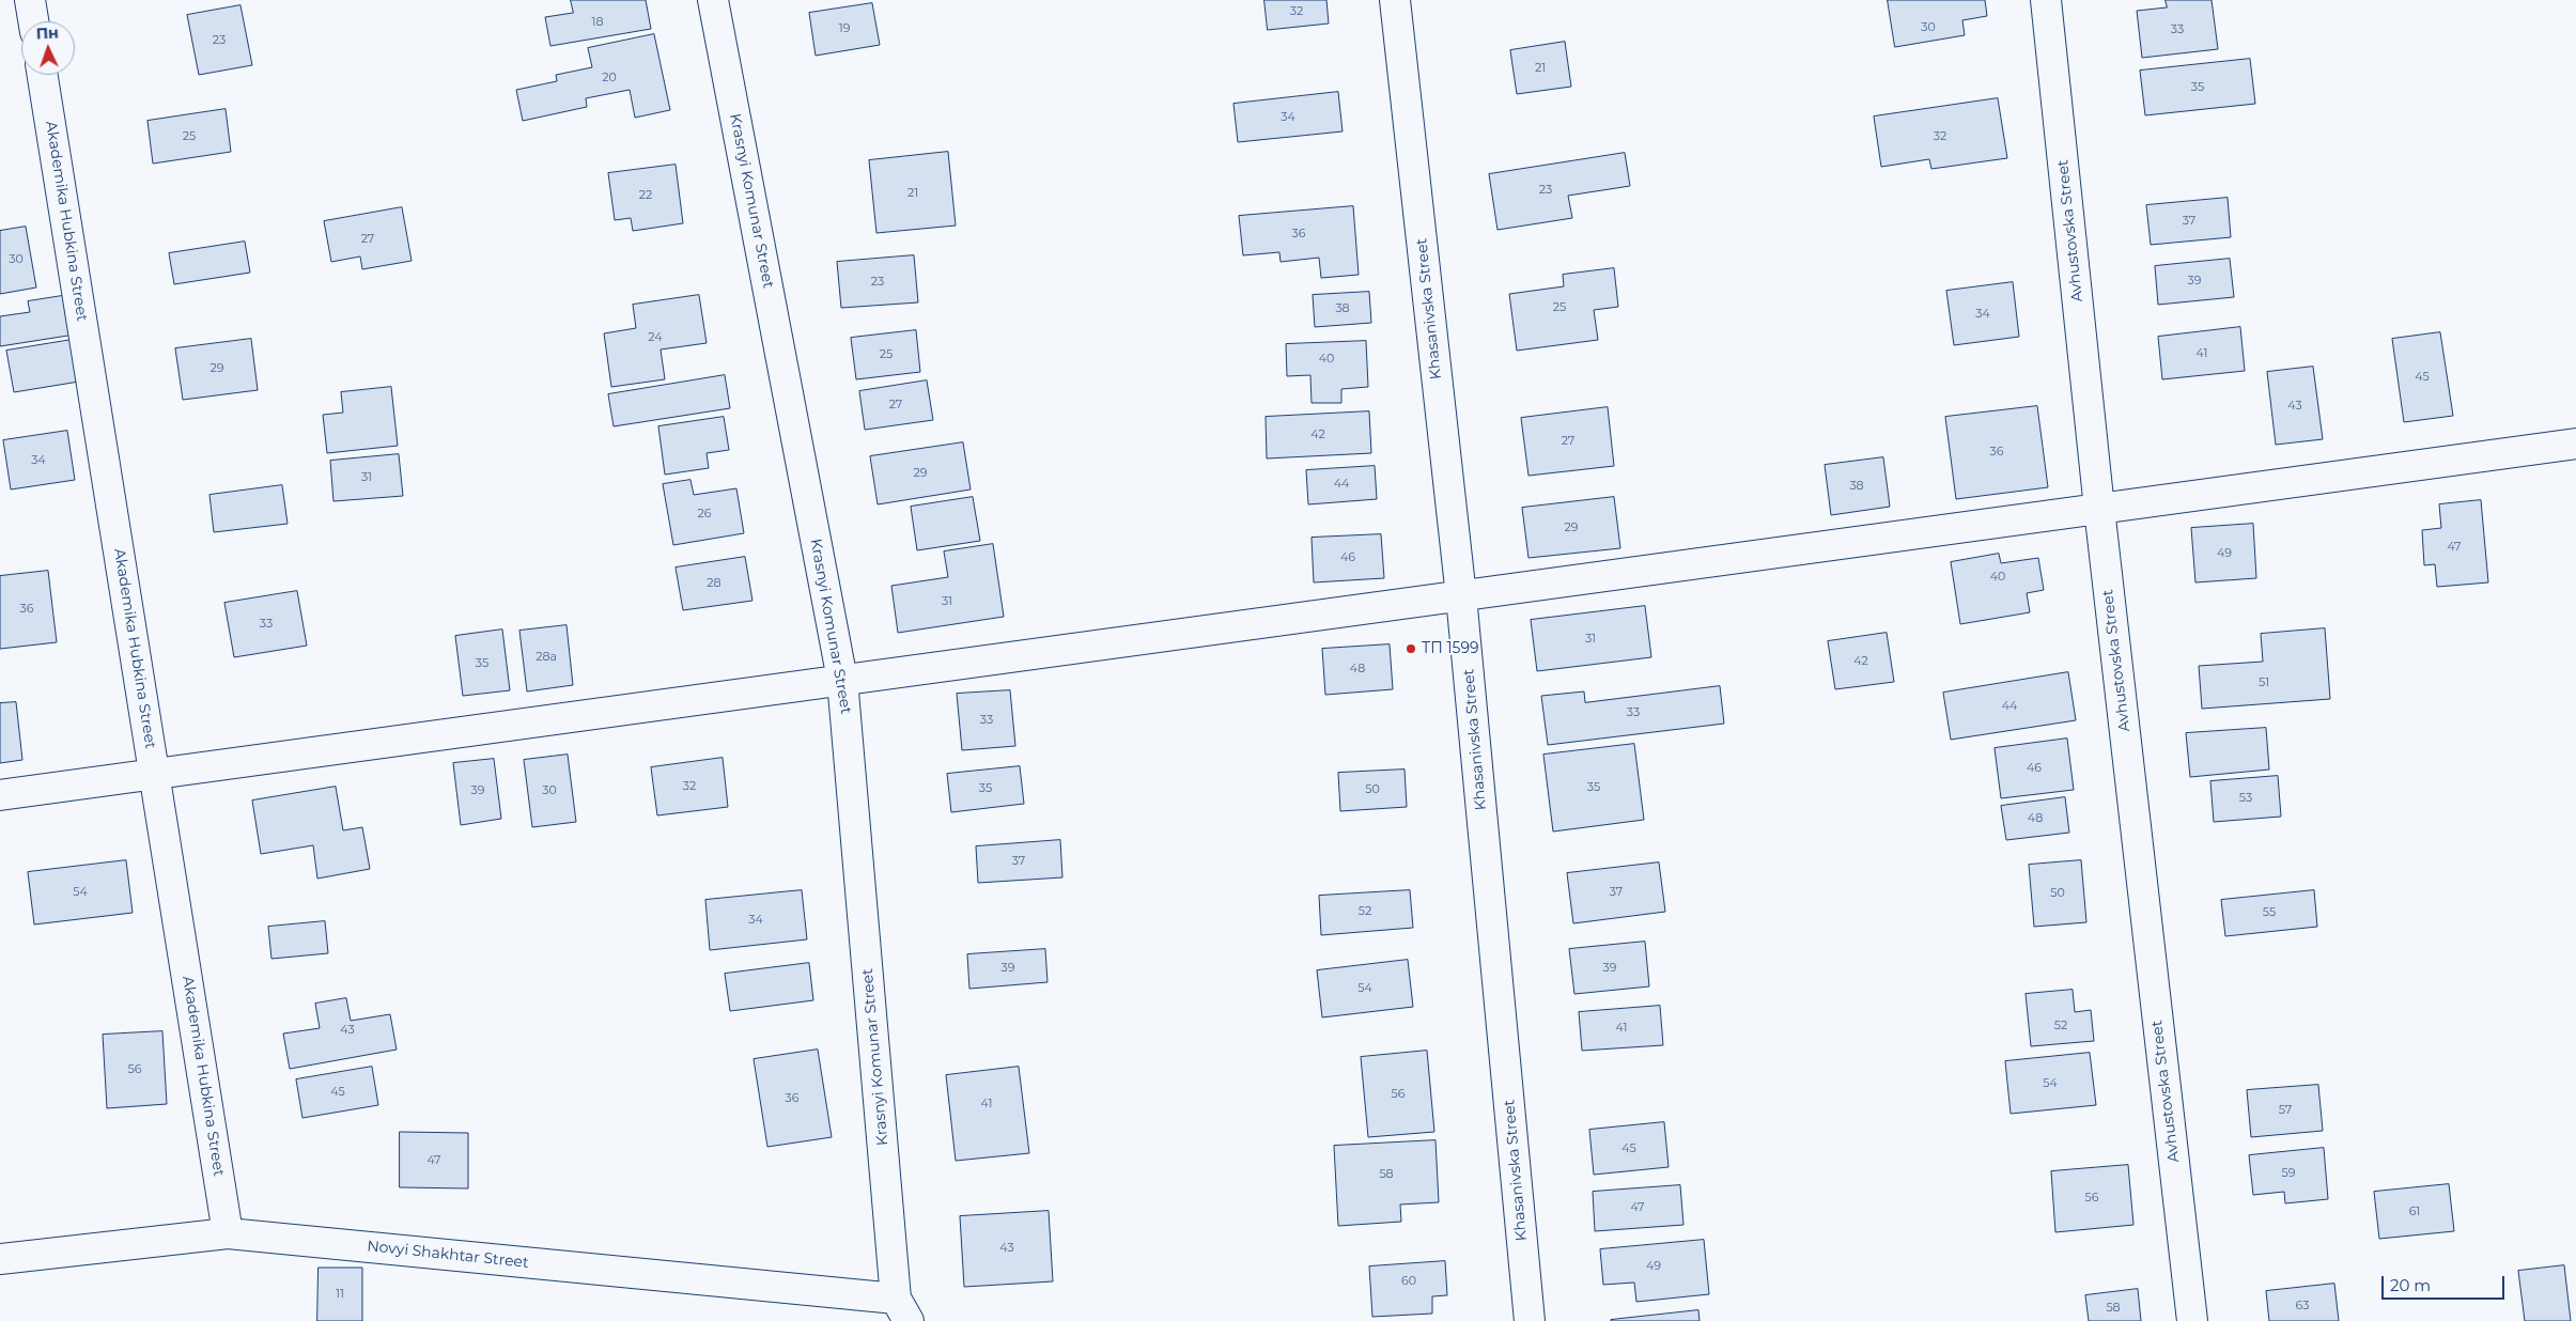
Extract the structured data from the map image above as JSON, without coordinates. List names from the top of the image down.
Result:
{
  "streets": {
    "street": [
      "Krasnyi Komunar Street",
      "Akademika Hubkina Street",
      "Avhustovska Street",
      "Khasanivska Street",
      "Novyi Shakhtar Street"
    ]
  },
  "crossings": [
    ["Krasnyi Komunar Street", "Novyi Shakhtar Street"],
    ["Akademika Hubkina Street", "Novyi Shakhtar Street"]
  ],
  "places": ["ТП 1599"],
  "house_numbers": [
    "32",
    "18",
    "30",
    "19",
    "33",
    "23",
    "21",
    "20",
    "35",
    "34",
    "25",
    "32",
    "23",
    "21",
    "22",
    "37",
    "36",
    "27",
    "30",
    "39",
    "23",
    "25",
    "38",
    "34",
    "24",
    "41",
    "25",
    "40",
    "29",
    "45",
    "27",
    "43",
    "42",
    "27",
    "36",
    "34",
    "29",
    "31",
    "44",
    "38",
    "26",
    "29",
    "47",
    "49",
    "46",
    "40",
    "28",
    "31",
    "36",
    "33",
    "31",
    "28а",
    "42",
    "35",
    "48",
    "51",
    "44",
    "33",
    "33",
    "46",
    "32",
    "35",
    "35",
    "50",
    "39",
    "30",
    "53",
    "48",
    "37",
    "54",
    "37",
    "50",
    "52",
    "55",
    "34",
    "39",
    "39",
    "54",
    "52",
    "41",
    "43",
    "56",
    "54",
    "45",
    "56",
    "36",
    "41",
    "57",
    "45",
    "47",
    "59",
    "58",
    "56",
    "47",
    "61",
    "43",
    "49",
    "60",
    "11",
    "63",
    "58"
  ],
  "scale_bar": "20 m",
  "north": "top"
}
